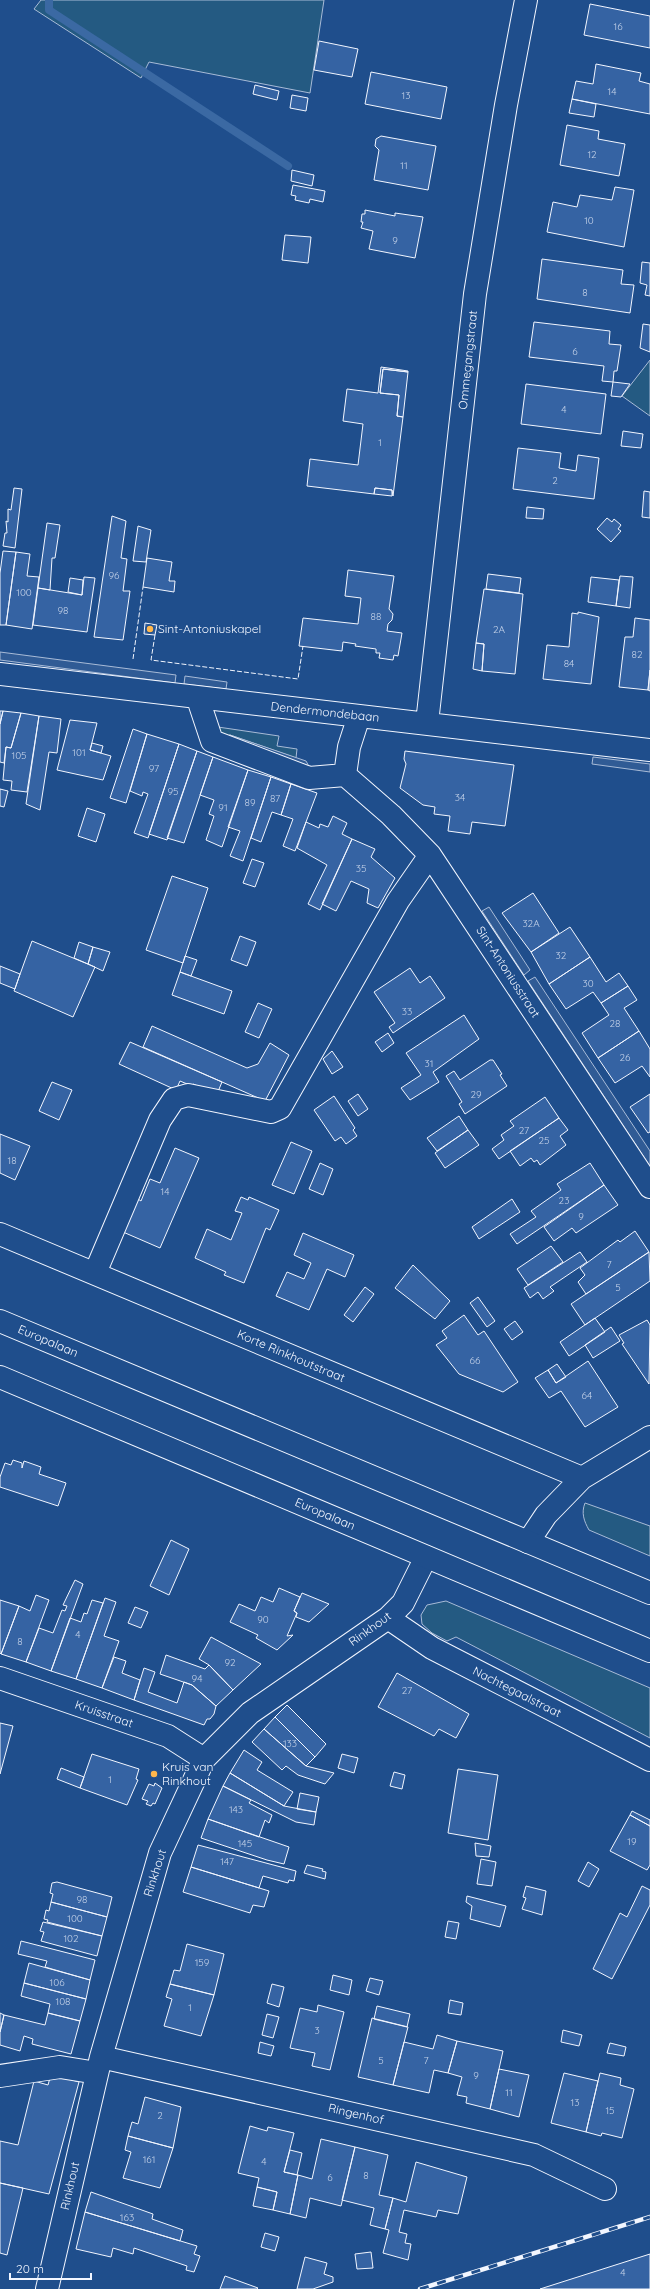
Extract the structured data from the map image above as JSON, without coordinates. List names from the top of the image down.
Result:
{
  "streets": {
    "main road": [
      "Ommegangstraat",
      "Dendermondebaan",
      "Sint-Antoniusstraat",
      "Europalaan",
      "Korte Rinkhoutstraat",
      "Rinkhout",
      "Nachtegaalstraat",
      "Kruisstraat",
      "Ringenhof"
    ]
  },
  "crossings": [
    ["Ommegangstraat", "Dendermondebaan"],
    ["Europalaan", "Rinkhout"],
    ["Rinkhout", "Nachtegaalstraat"],
    ["Rinkhout", "Kruisstraat"],
    ["Rinkhout", "Ringenhof"]
  ],
  "places": ["Sint-Antoniuskapel", "Kruis van Rinkhout"],
  "house_numbers": [
    "16",
    "14",
    "13",
    "12",
    "11",
    "10",
    "9",
    "8",
    "6",
    "4",
    "1",
    "2",
    "96",
    "100",
    "98",
    "88",
    "2A",
    "82",
    "84",
    "101",
    "105",
    "97",
    "95",
    "34",
    "87",
    "89",
    "91",
    "35",
    "32A",
    "32",
    "30",
    "33",
    "28",
    "26",
    "31",
    "29",
    "27",
    "25",
    "18",
    "14",
    "23",
    "9",
    "7",
    "5",
    "66",
    "64",
    "90",
    "4",
    "8",
    "92",
    "94",
    "27",
    "133",
    "1",
    "143",
    "19",
    "145",
    "147",
    "98",
    "100",
    "102",
    "159",
    "106",
    "108",
    "1",
    "3",
    "5",
    "7",
    "9",
    "11",
    "13",
    "15",
    "2",
    "161",
    "4",
    "8",
    "6",
    "163",
    "4"
  ],
  "scale_bar": "20 m"
}
